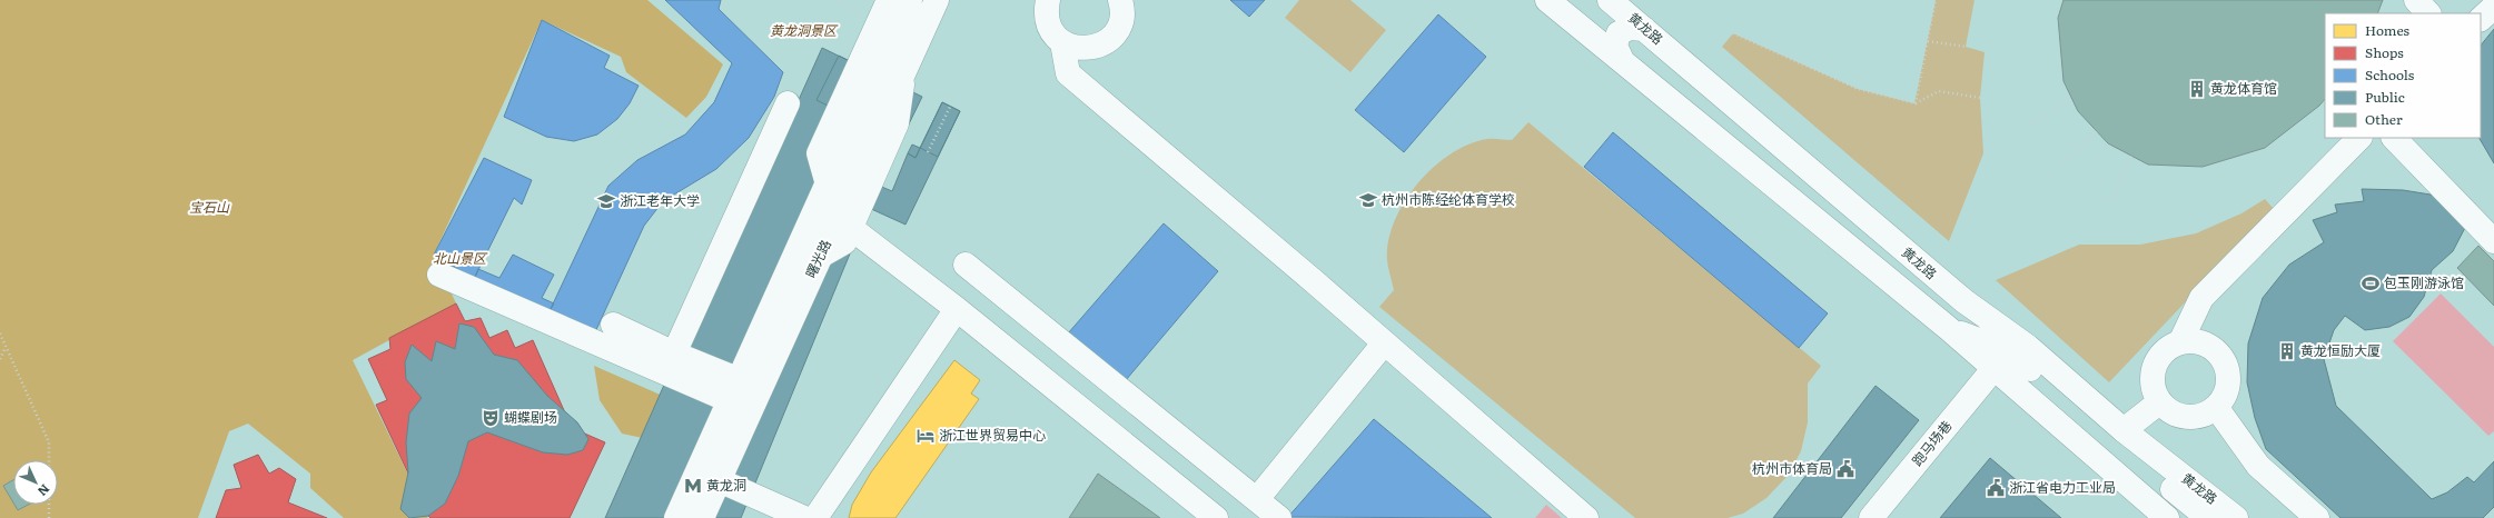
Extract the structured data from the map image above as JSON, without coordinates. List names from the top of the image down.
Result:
{
  "streets": {
    "main road": ["黄龙路", "曙光路", "跑马场巷"]
  },
  "parks": ["黄龙洞景区", "宝石山", "北山景区"],
  "places": {
    "building": ["黄龙体育馆", "黄龙恒励大厦"],
    "school or university": ["杭州市陈经纶体育学校", "浙江老年大学"],
    "sports": ["包玉刚游泳馆"],
    "theatre": ["蝴蝶剧场"],
    "hotel": ["浙江世界贸易中心"],
    "public building": ["杭州市体育局", "浙江省电力工业局"],
    "metro station": ["黄龙洞"]
  },
  "legend": [
    "Homes",
    "Shops",
    "Schools",
    "Public",
    "Other"
  ],
  "north": "bottom right"
}
